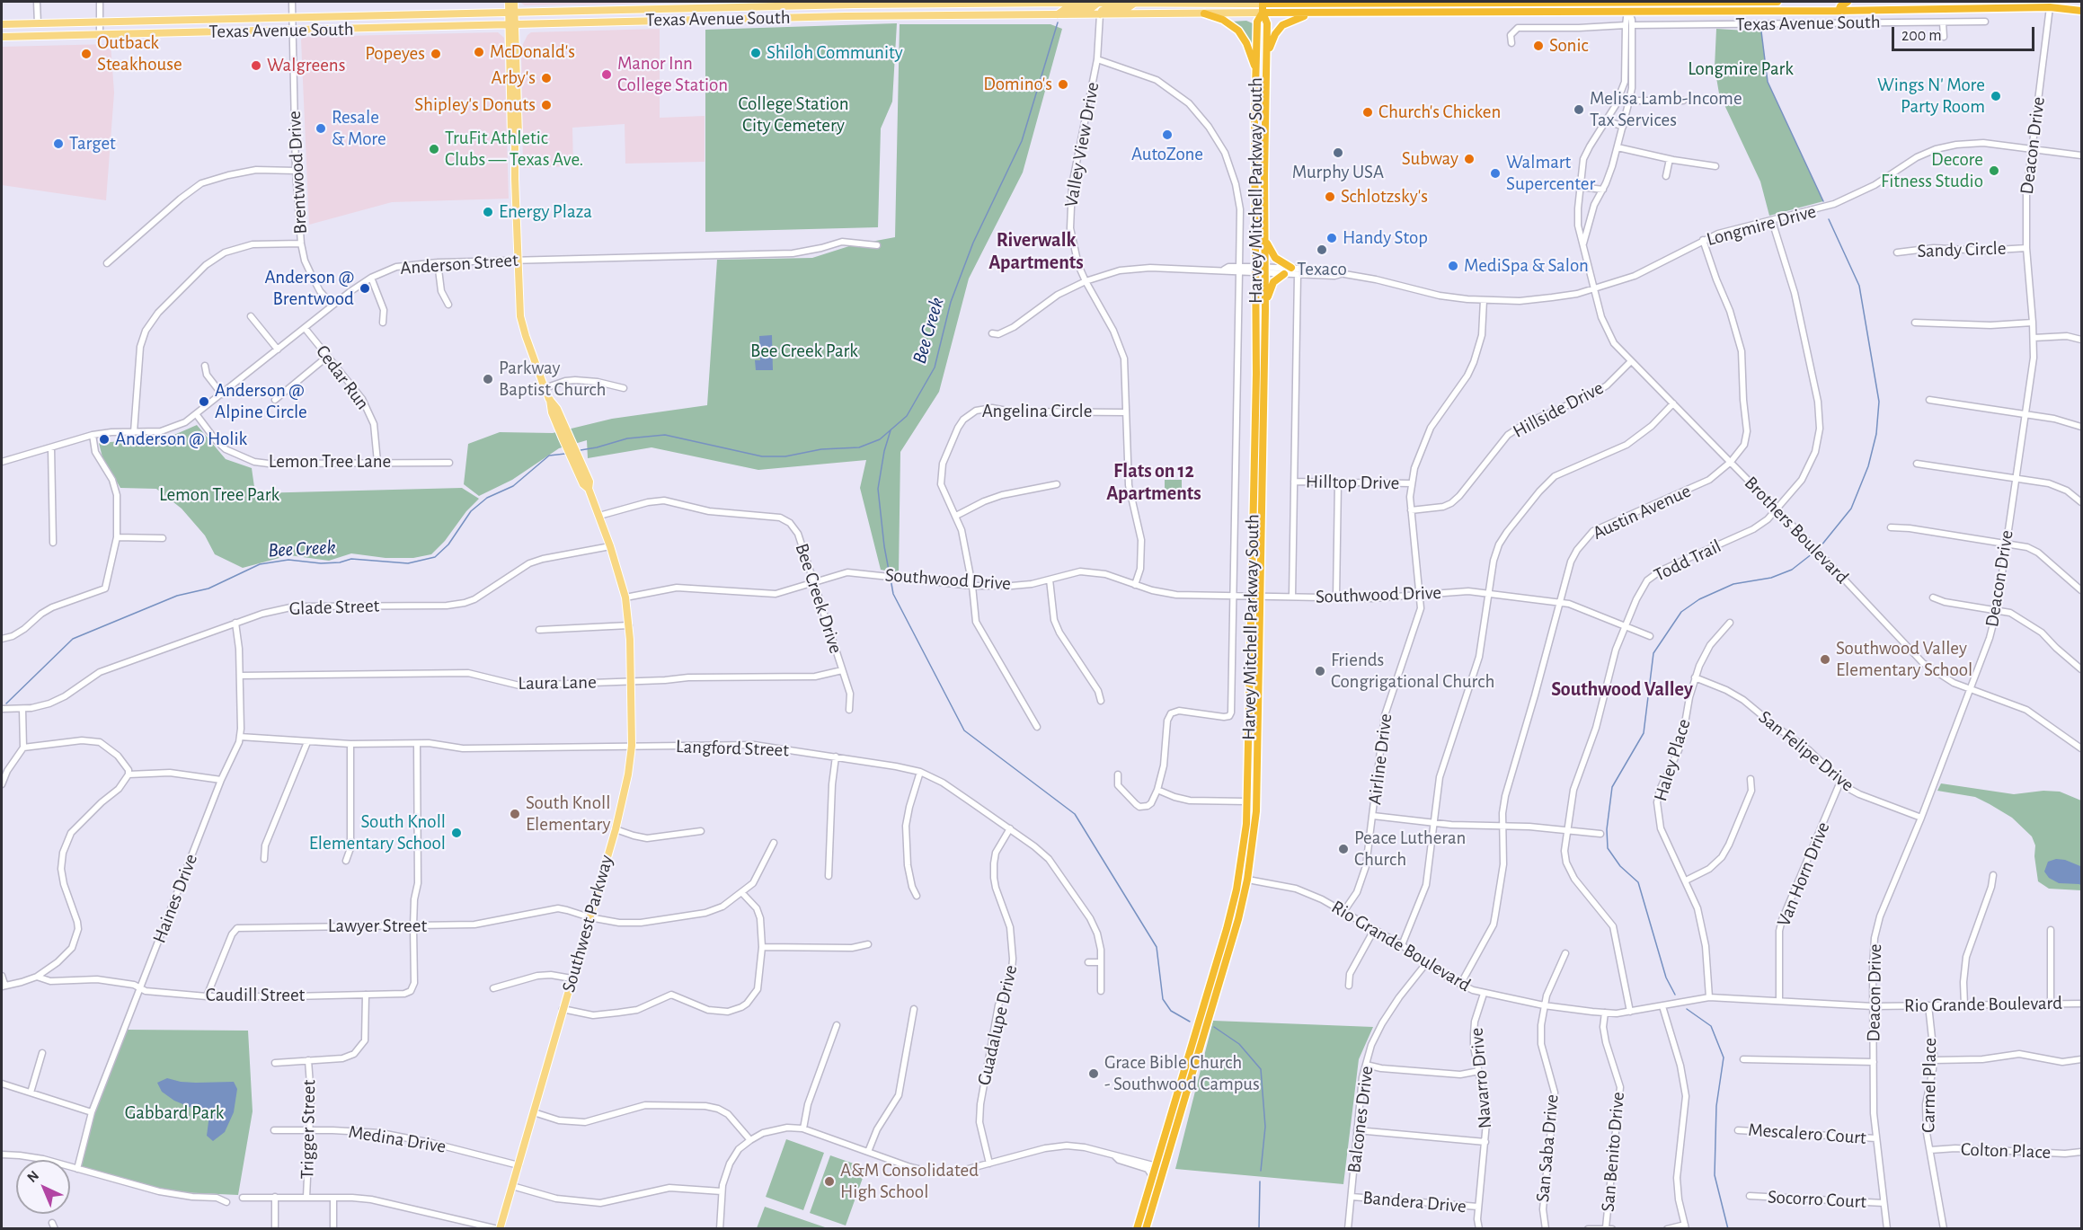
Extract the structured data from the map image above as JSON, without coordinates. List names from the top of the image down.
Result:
{
  "streets": {
    "highway": ["Texas Avenue South", "Harvey Mitchell Parkway South"],
    "main road": ["Southwest Parkway"],
    "street": [
      "Valley View Drive",
      "Deacon Drive",
      "Brentwood Drive",
      "Longmire Drive",
      "Sandy Circle",
      "Anderson Street",
      "Cedar Run",
      "Hillside Drive",
      "Angelina Circle",
      "Lemon Tree Lane",
      "Hilltop Drive",
      "Austin Avenue",
      "Brothers Boulevard",
      "Todd Trail",
      "Southwood Drive",
      "Bee Creek Drive",
      "Glade Street",
      "Laura Lane",
      "Langford Street",
      "San Felipe Drive",
      "Airline Drive",
      "Haley Place",
      "Van Horn Drive",
      "Haines Drive",
      "Lawyer Street",
      "Rio Grande Boulevard",
      "Caudill Street",
      "Guadalupe Drive",
      "Navarro Drive",
      "Carmel Place",
      "Balcones Drive",
      "Trigger Street",
      "Mescalero Court",
      "Medina Drive",
      "San Saba Drive",
      "Colton Place",
      "San Benito Drive",
      "Socorro Court",
      "Bandera Drive"
    ]
  },
  "crossings": [
    ["Texas Avenue South", "Valley View Drive"],
    ["Texas Avenue South", "Deacon Drive"],
    ["Texas Avenue South", "Brentwood Drive"],
    ["Texas Avenue South", "Harvey Mitchell Parkway South"],
    ["Texas Avenue South", "Brothers Boulevard"],
    ["Texas Avenue South", "Southwest Parkway"],
    ["Valley View Drive", "Longmire Drive"],
    ["Valley View Drive", "Angelina Circle"],
    ["Valley View Drive", "Southwood Drive"],
    ["Deacon Drive", "Longmire Drive"],
    ["Deacon Drive", "Sandy Circle"],
    ["Deacon Drive", "Brothers Boulevard"],
    ["Deacon Drive", "San Felipe Drive"],
    ["Deacon Drive", "Rio Grande Boulevard"],
    ["Deacon Drive", "Mescalero Court"],
    ["Deacon Drive", "Socorro Court"],
    ["Brentwood Drive", "Anderson Street"],
    ["Harvey Mitchell Parkway South", "Longmire Drive"],
    ["Harvey Mitchell Parkway South", "Southwood Drive"],
    ["Harvey Mitchell Parkway South", "Rio Grande Boulevard"],
    ["Longmire Drive", "Austin Avenue"],
    ["Longmire Drive", "Brothers Boulevard"],
    ["Longmire Drive", "Todd Trail"],
    ["Longmire Drive", "Airline Drive"],
    ["Anderson Street", "Cedar Run"],
    ["Anderson Street", "Lemon Tree Lane"],
    ["Anderson Street", "Southwest Parkway"],
    ["Cedar Run", "Lemon Tree Lane"],
    ["Hillside Drive", "Brothers Boulevard"],
    ["Hillside Drive", "Airline Drive"],
    ["Angelina Circle", "Southwood Drive"],
    ["Hilltop Drive", "Airline Drive"],
    ["Austin Avenue", "Brothers Boulevard"],
    ["Austin Avenue", "Southwood Drive"],
    ["Austin Avenue", "Rio Grande Boulevard"],
    ["Brothers Boulevard", "Todd Trail"],
    ["Todd Trail", "Southwood Drive"],
    ["Todd Trail", "Rio Grande Boulevard"],
    ["Southwood Drive", "Bee Creek Drive"],
    ["Southwood Drive", "Airline Drive"],
    ["Southwood Drive", "Southwest Parkway"],
    ["Bee Creek Drive", "Laura Lane"],
    ["Bee Creek Drive", "Southwest Parkway"],
    ["Glade Street", "Haines Drive"],
    ["Glade Street", "Southwest Parkway"],
    ["Laura Lane", "Haines Drive"],
    ["Laura Lane", "Southwest Parkway"],
    ["Langford Street", "Haines Drive"],
    ["Langford Street", "Southwest Parkway"],
    ["Langford Street", "Guadalupe Drive"],
    ["San Felipe Drive", "Haley Place"],
    ["San Felipe Drive", "Van Horn Drive"],
    ["Airline Drive", "Rio Grande Boulevard"],
    ["Haley Place", "Rio Grande Boulevard"],
    ["Van Horn Drive", "Rio Grande Boulevard"],
    ["Haines Drive", "Caudill Street"],
    ["Southwest Parkway", "Lawyer Street"],
    ["Southwest Parkway", "Medina Drive"],
    ["Lawyer Street", "Caudill Street"],
    ["Rio Grande Boulevard", "Navarro Drive"],
    ["Rio Grande Boulevard", "Carmel Place"],
    ["Rio Grande Boulevard", "Balcones Drive"],
    ["Rio Grande Boulevard", "San Saba Drive"],
    ["Rio Grande Boulevard", "San Benito Drive"],
    ["Navarro Drive", "Bandera Drive"],
    ["Carmel Place", "Colton Place"],
    ["Balcones Drive", "Bandera Drive"],
    ["Trigger Street", "Medina Drive"]
  ],
  "districts": ["Riverwalk Apartments", "Flats on 12 Apartments", "Southwood Valley"],
  "water": ["Bee Creek"],
  "parks": [
    "Longmire Park",
    "College Station City Cemetery",
    "Bee Creek Park",
    "Lemon Tree Park",
    "Gabbard Park"
  ],
  "places": [
    "Sonic",
    "McDonald's",
    "Shiloh Community",
    "Outback Steakhouse",
    "Popeyes",
    "Walgreens",
    "Manor Inn College Station",
    "Arby's",
    "Domino's",
    "Wings N' More Party Room",
    "Shipley's Donuts",
    "Melisa Lamb-Income Tax Services",
    "Church's Chicken",
    "Resale & More",
    "AutoZone",
    "Target",
    "TruFit Athletic Clubs — Texas Ave.",
    "Murphy USA",
    "Subway",
    "Decore Fitness Studio",
    "Walmart Supercenter",
    "Schlotzsky's",
    "Energy Plaza",
    "Handy Stop",
    "Texaco",
    "MediSpa & Salon",
    "Anderson @ Brentwood",
    "Parkway Baptist Church",
    "Anderson @ Alpine Circle",
    "Anderson @ Holik",
    "Southwood Valley Elementary School",
    "Friends Congrigational Church",
    "South Knoll Elementary",
    "South Knoll Elementary School",
    "Peace Lutheran Church",
    "Grace Bible Church - Southwood Campus",
    "A&M Consolidated High School"
  ],
  "scale_bar": "200 m",
  "north": "top left"
}
